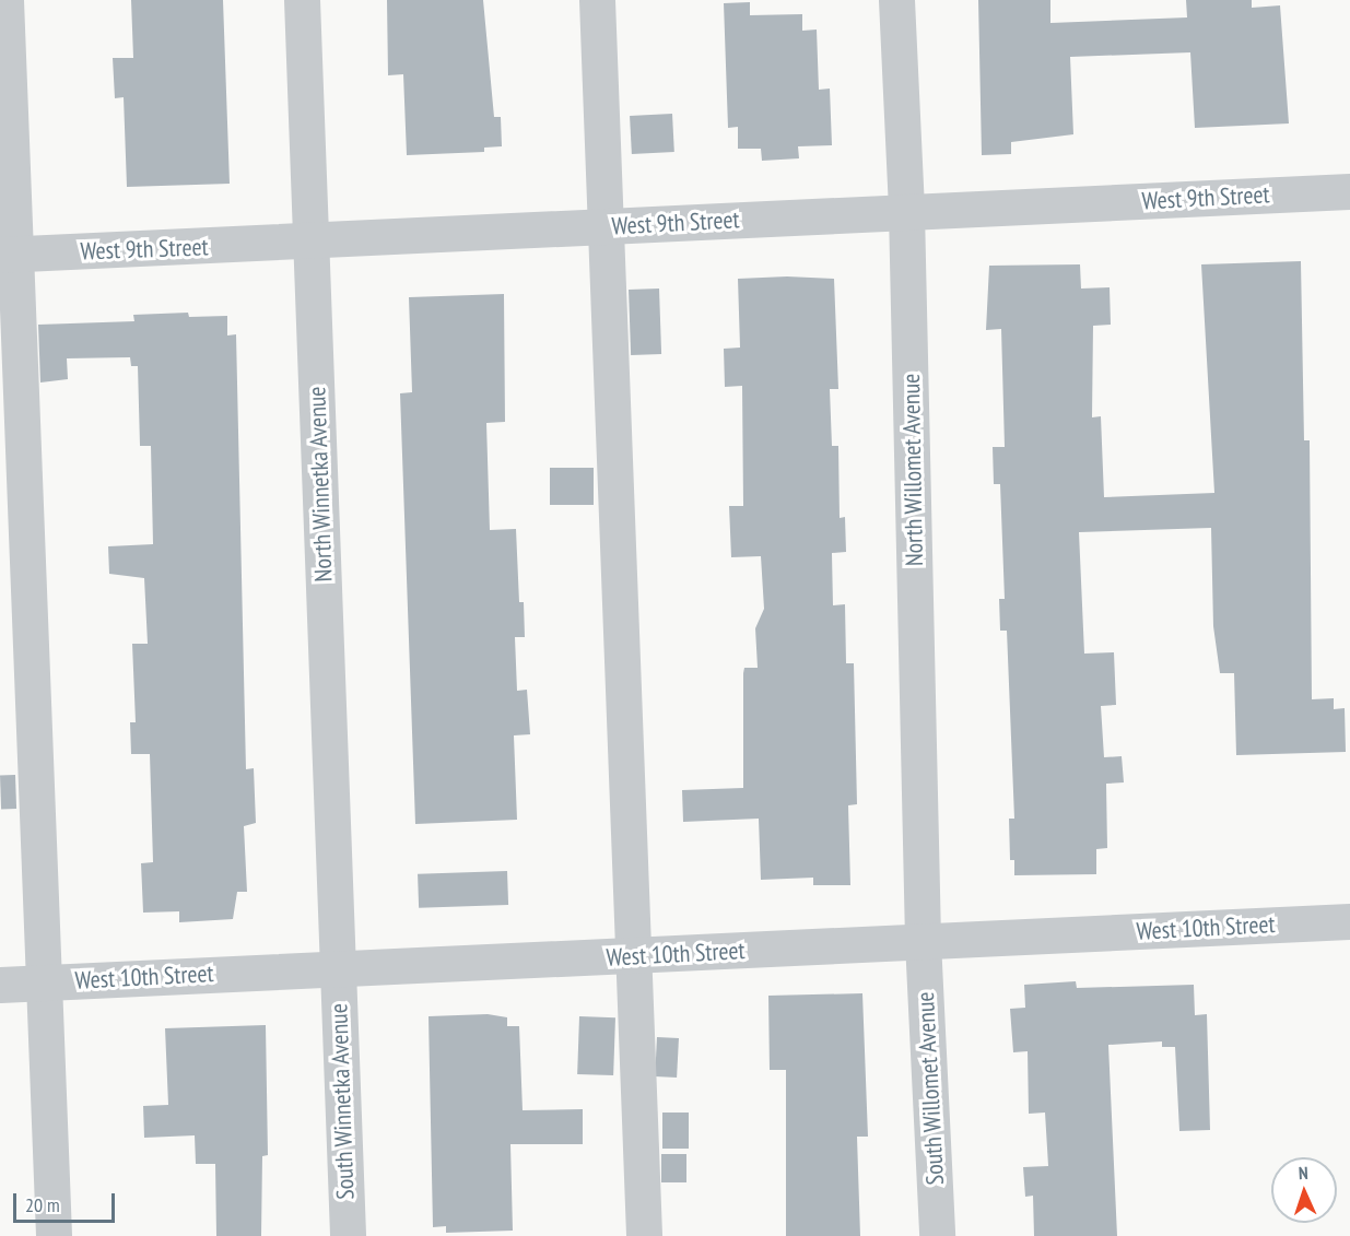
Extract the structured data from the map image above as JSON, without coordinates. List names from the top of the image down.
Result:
{
  "streets": {
    "street": [
      "West 9th Street",
      "North Willomet Avenue",
      "North Winnetka Avenue",
      "West 10th Street",
      "South Willomet Avenue",
      "South Winnetka Avenue"
    ]
  },
  "crossings": [
    ["West 9th Street", "North Willomet Avenue"],
    ["West 9th Street", "North Winnetka Avenue"],
    ["North Willomet Avenue", "West 10th Street"],
    ["North Willomet Avenue", "South Willomet Avenue"],
    ["North Winnetka Avenue", "West 10th Street"],
    ["North Winnetka Avenue", "South Winnetka Avenue"],
    ["West 10th Street", "South Willomet Avenue"],
    ["West 10th Street", "South Winnetka Avenue"]
  ],
  "scale_bar": "20 m",
  "north": "top"
}
